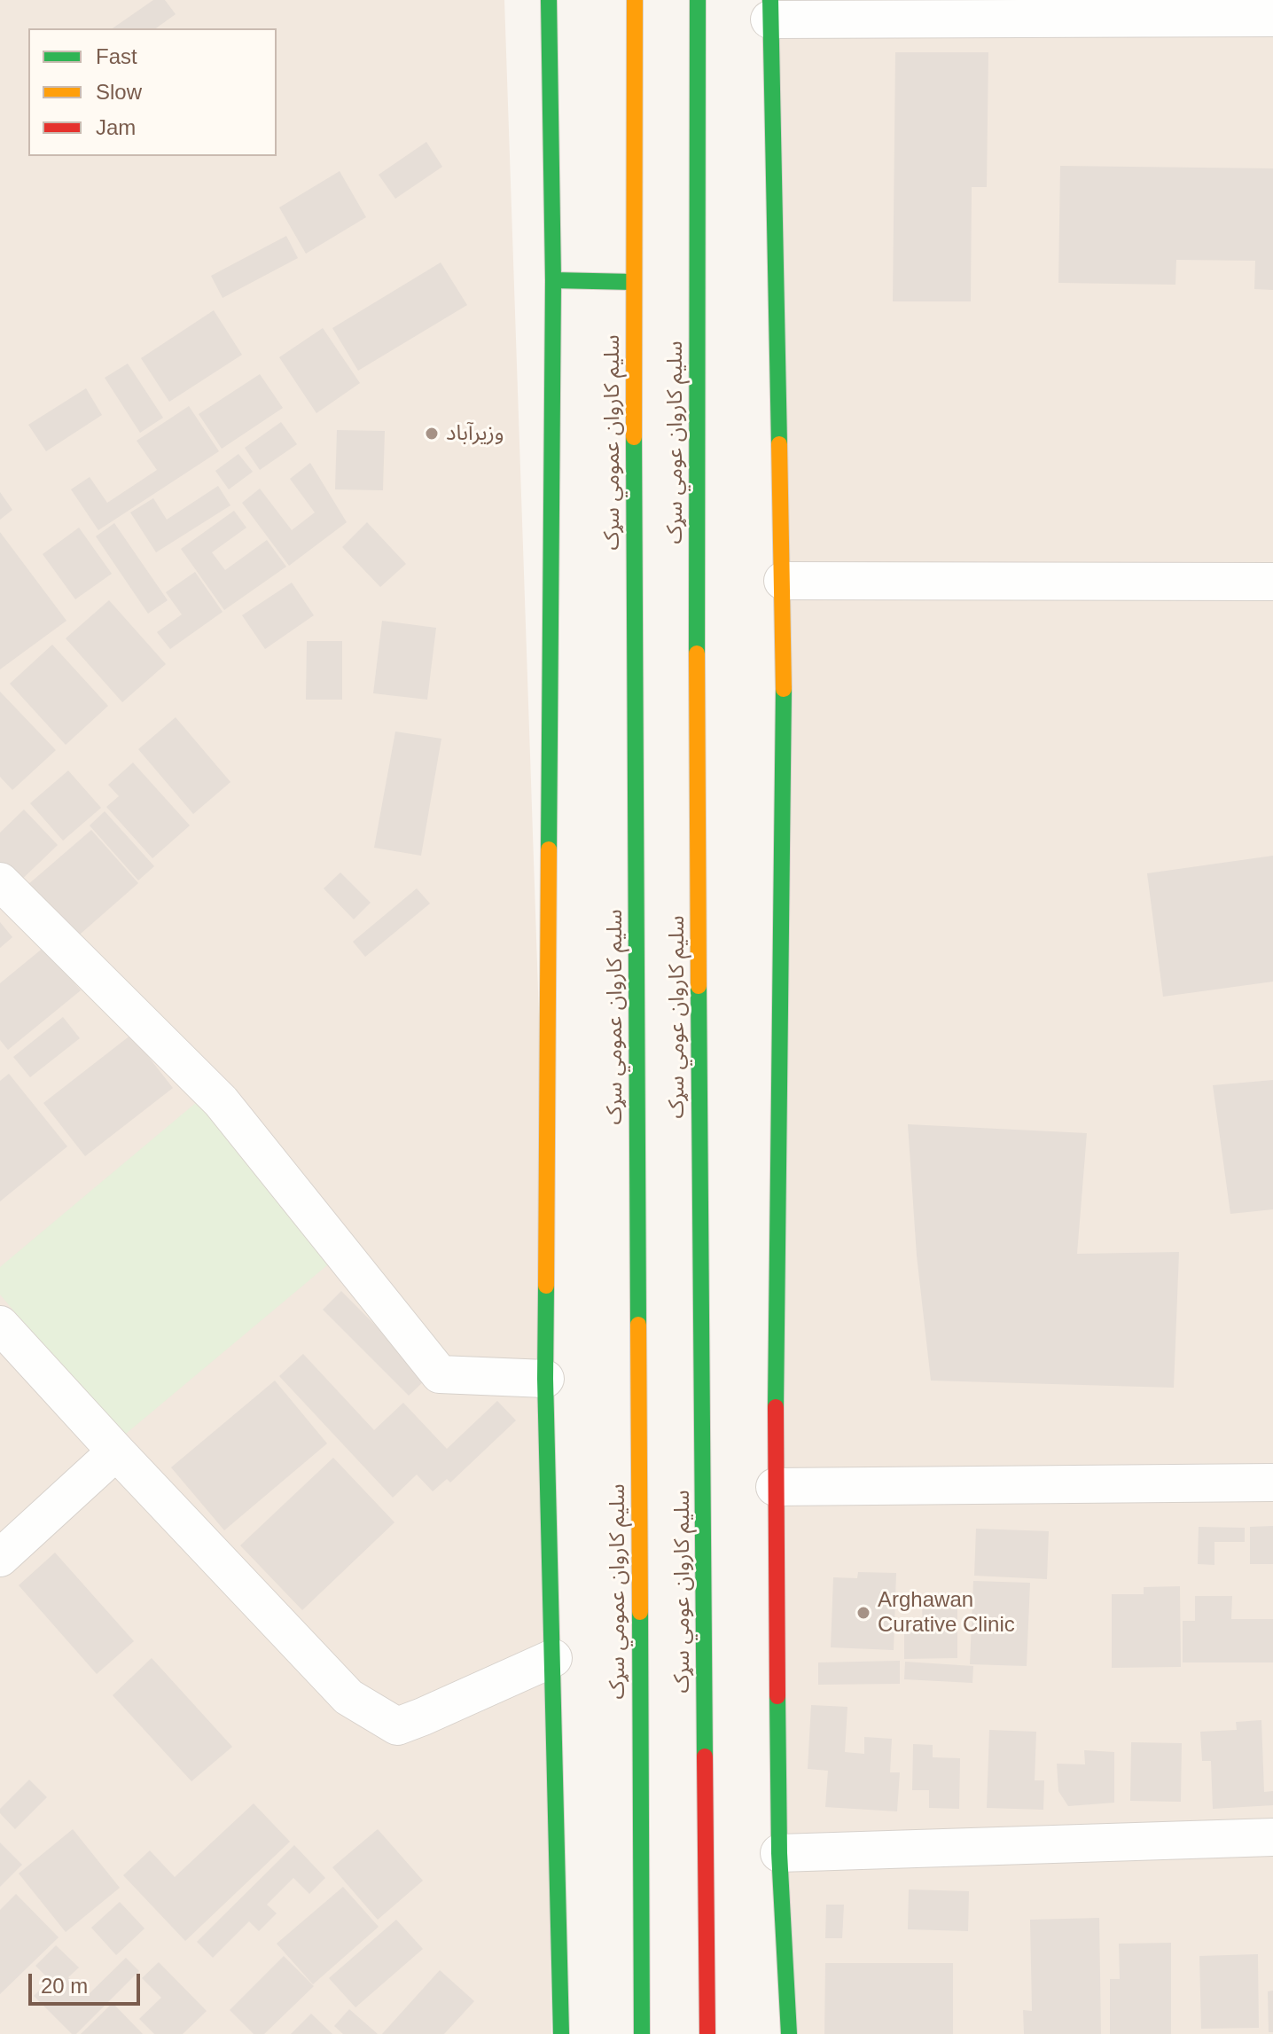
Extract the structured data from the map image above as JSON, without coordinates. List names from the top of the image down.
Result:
{
  "streets": {
    "main road": ["سلیم کاروان عمومي سړک", "سلیم کاروان عومي سړک"]
  },
  "places": ["وزیرآباد", "Arghawan Curative Clinic"],
  "legend": ["Fast", "Slow", "Jam"],
  "scale_bar": "20 m"
}
